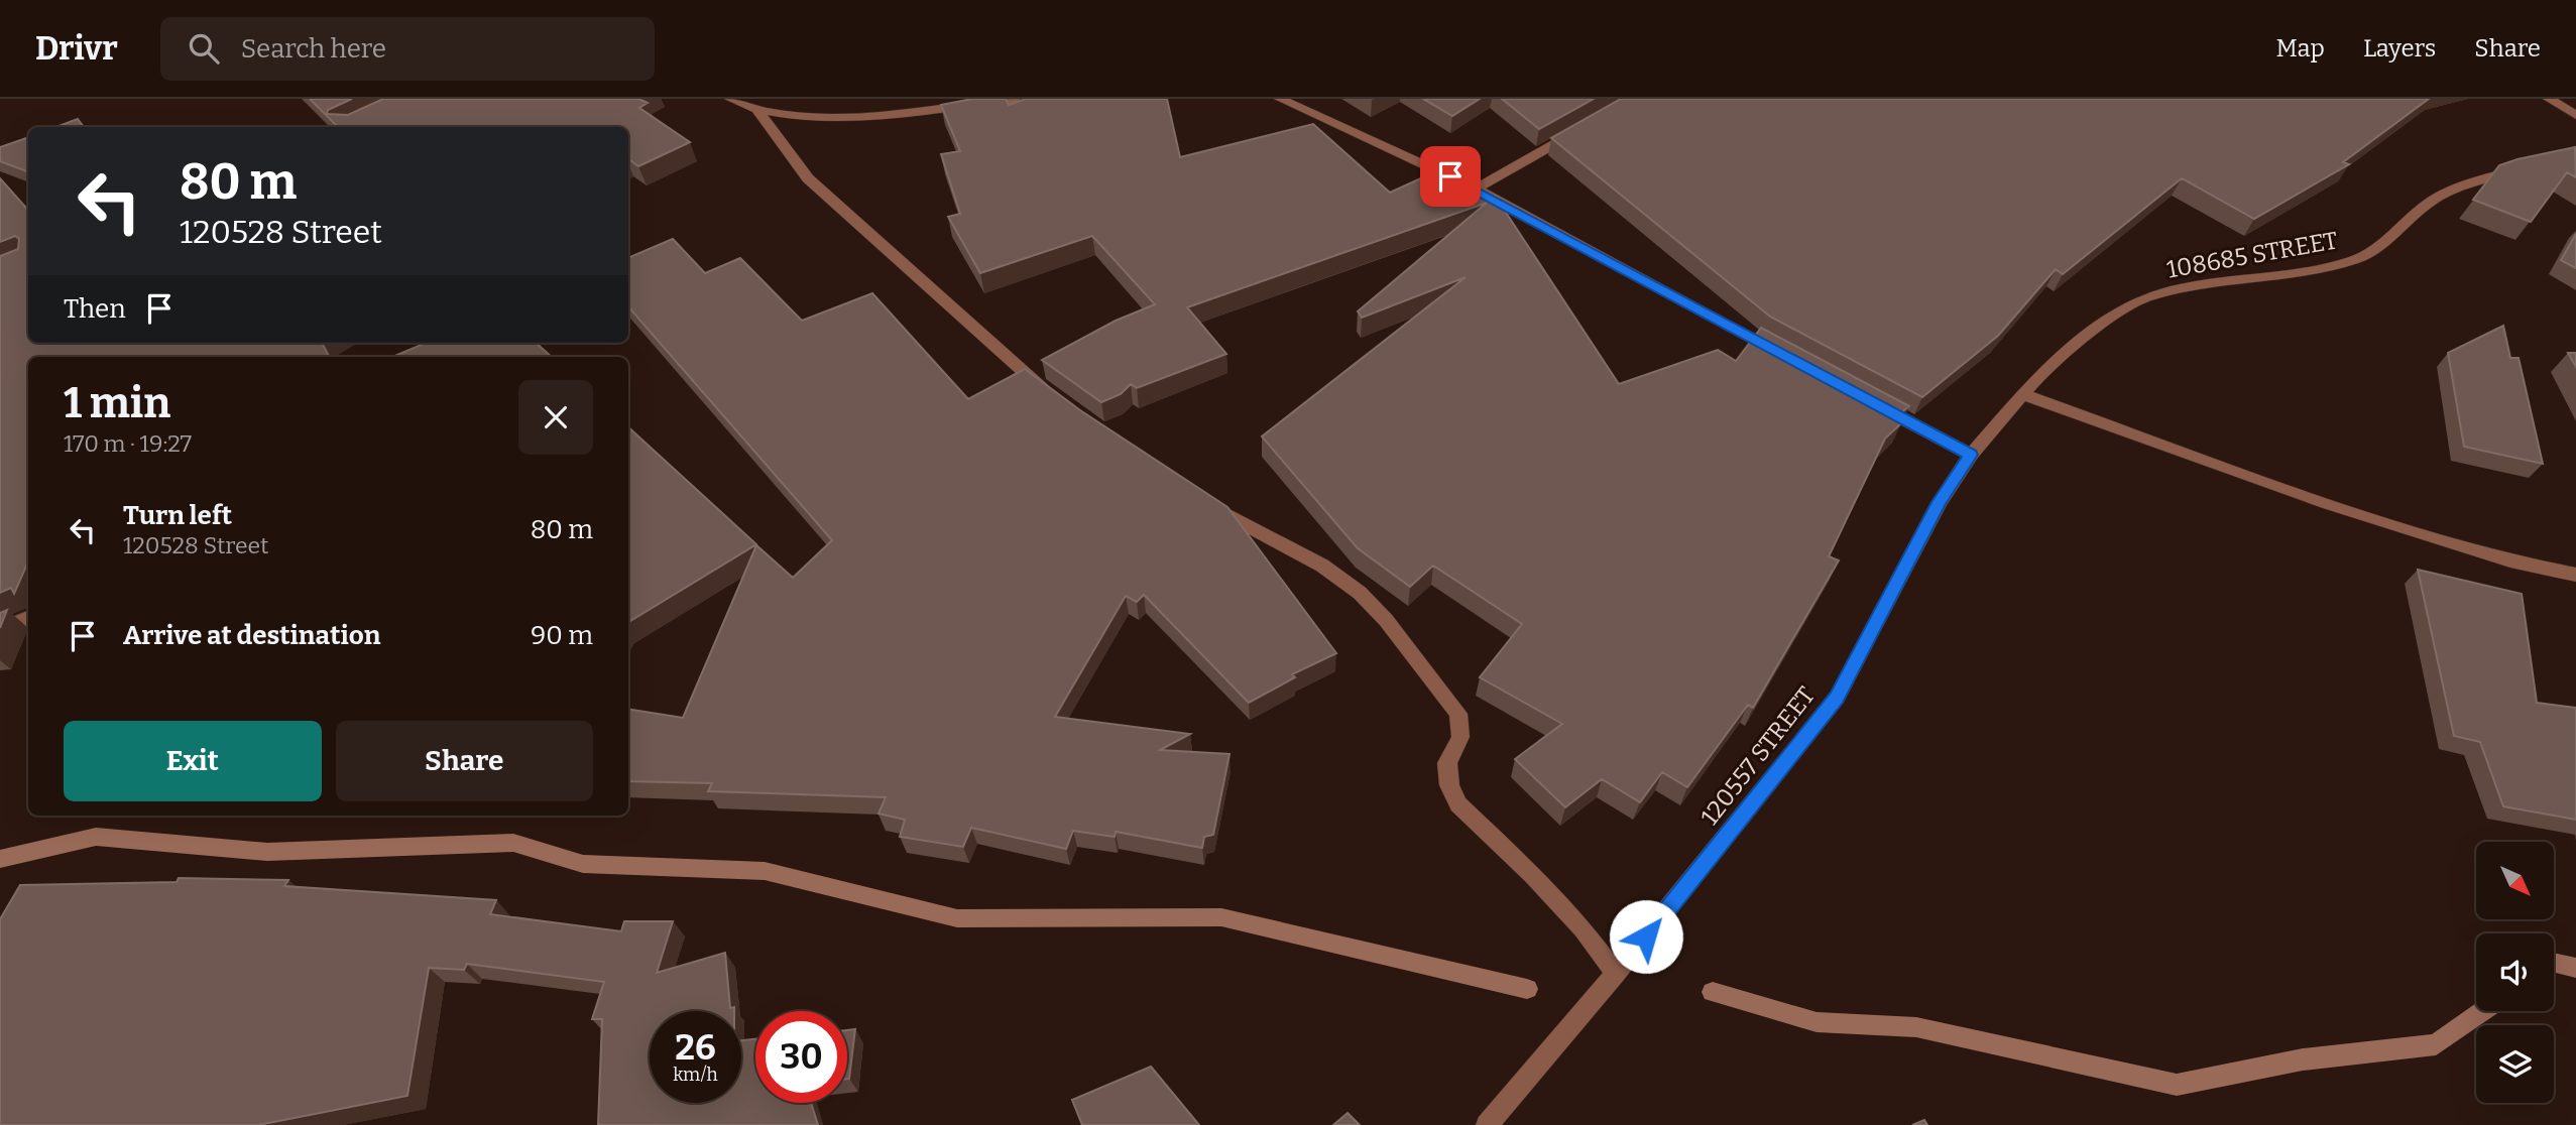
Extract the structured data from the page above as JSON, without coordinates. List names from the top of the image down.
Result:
{
  "streets": {
    "street": ["108685 STREET", "120557 STREET"]
  },
  "crossings": [
    ["108685 STREET", "120557 STREET"]
  ],
  "north": "bottom right",
  "page": {
    "header": "Drivr",
    "search": "Search here",
    "nav": ["Map", "Layers", "Share"],
    "turn": ["80 m", "120528 Street"],
    "then": "Then",
    "heading": ["1 min", "170 m · 19:27"],
    "list": [
      {
        "name": "Turn left",
        "note": "120528 Street",
        "value": "80 m"
      },
      {
        "name": "Arrive at destination",
        "value": "90 m"
      }
    ],
    "buttons": ["Exit", "Share"],
    "speed": "26 km/h",
    "limit": "30"
  }
}
